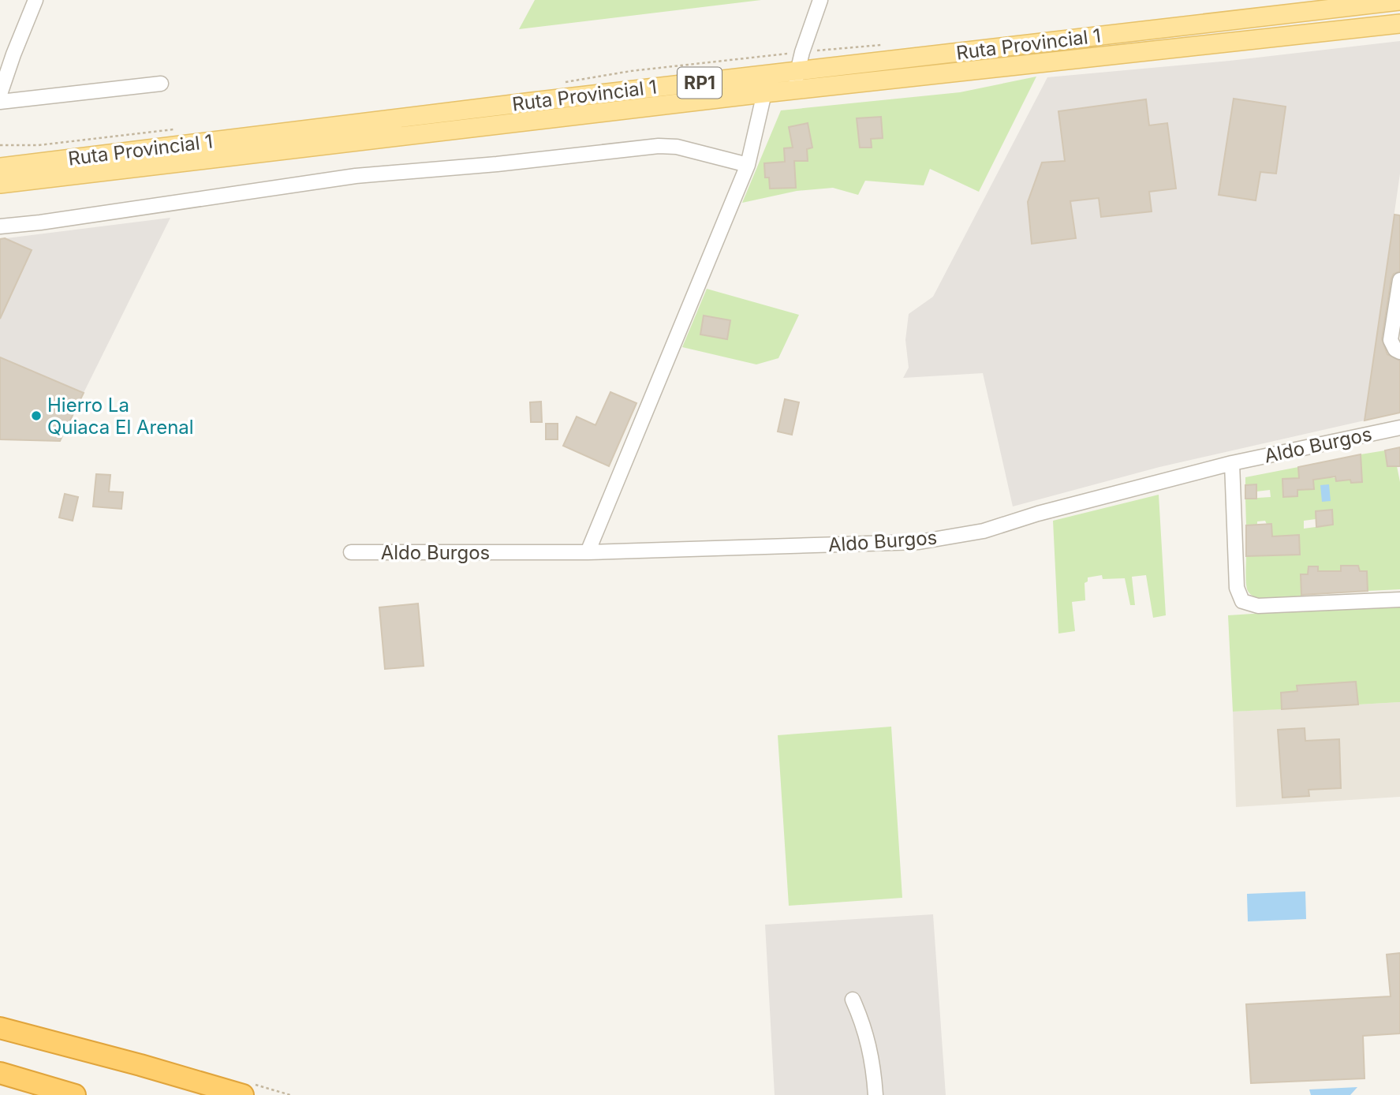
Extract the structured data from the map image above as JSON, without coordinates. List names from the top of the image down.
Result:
{
  "streets": {
    "main road": ["Ruta Provincial 1", "RP1"],
    "street": ["Aldo Burgos"]
  },
  "places": ["Hierro La Quiaca El Arenal"]
}
